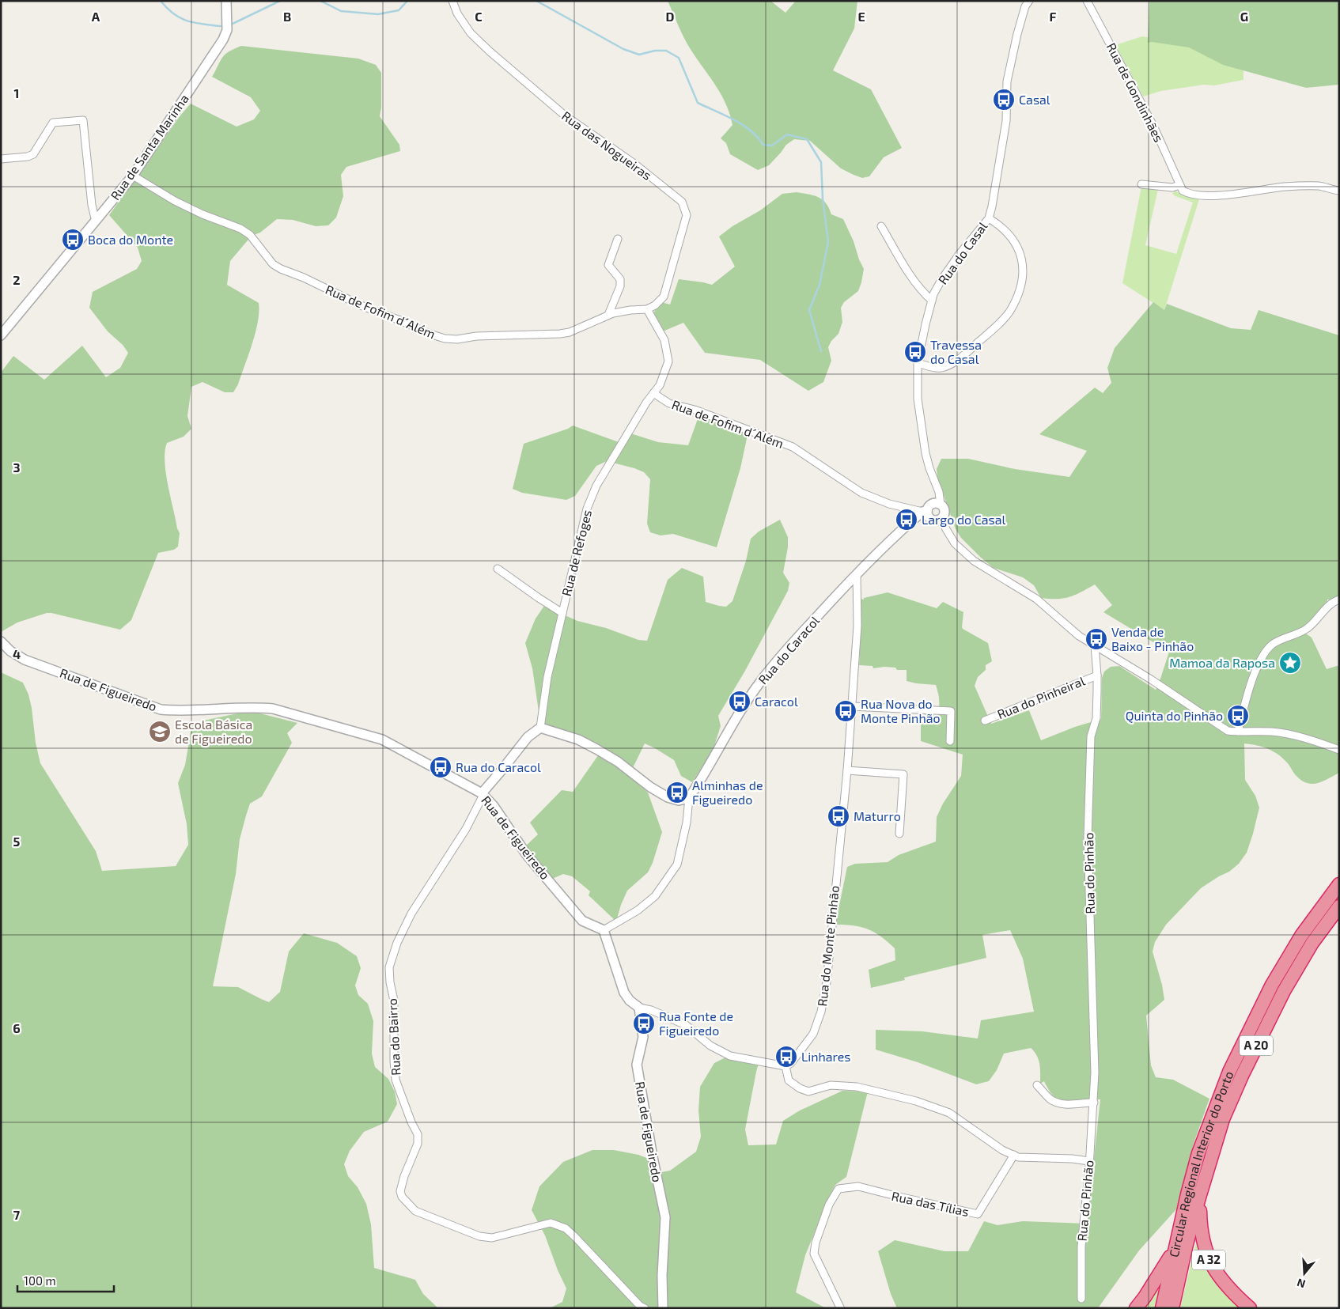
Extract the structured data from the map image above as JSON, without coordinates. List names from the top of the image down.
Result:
{
  "streets": {
    "highway": ["A 20", "Circular Regional Interior do Porto", "A 32"],
    "street": [
      "Rua de Gondinhães",
      "Rua das Nogueiras",
      "Rua de Santa Marinha",
      "Rua do Casal",
      "Rua de Fofim d´Além",
      "Rua de Refoges",
      "Rua do Caracol",
      "Rua de Figueiredo",
      "Rua do Pinheiral",
      "Rua do Pinhão",
      "Rua do Monte Pinhão",
      "Rua do Bairro",
      "Rua das Tílias"
    ]
  },
  "crossings": [
    ["Rua das Nogueiras", "Rua de Fofim d´Além"],
    ["Rua de Santa Marinha", "Rua de Fofim d´Além"],
    ["Rua do Casal", "Rua de Fofim d´Além"],
    ["Rua do Casal", "Rua do Caracol"],
    ["Rua de Fofim d´Além", "Rua de Refoges"],
    ["Rua de Fofim d´Além", "Rua do Caracol"],
    ["Rua do Caracol", "Rua do Monte Pinhão"],
    ["Rua de Figueiredo", "Rua do Bairro"],
    ["Rua do Pinheiral", "Rua do Pinhão"],
    ["Circular Regional Interior do Porto", "A 32"]
  ],
  "places": {
    "bus stop": [
      "Casal",
      "Boca do Monte",
      "Travessa do Casal",
      "Largo do Casal",
      "Venda de Baixo - Pinhão",
      "Caracol",
      "Rua Nova do Monte Pinhão",
      "Quinta do Pinhão",
      "Rua do Caracol",
      "Alminhas de Figueiredo",
      "Maturro",
      "Rua Fonte de Figueiredo",
      "Linhares"
    ],
    "place": ["Mamoa da Raposa"],
    "school or university": ["Escola Básica de Figueiredo"]
  },
  "scale_bar": "100 m",
  "north": "bottom",
  "grid": {
    "columns": [
      "A",
      "B",
      "C",
      "D",
      "E",
      "F",
      "G"
    ],
    "rows": [
      "1",
      "2",
      "3",
      "4",
      "5",
      "6",
      "7"
    ]
  }
}
